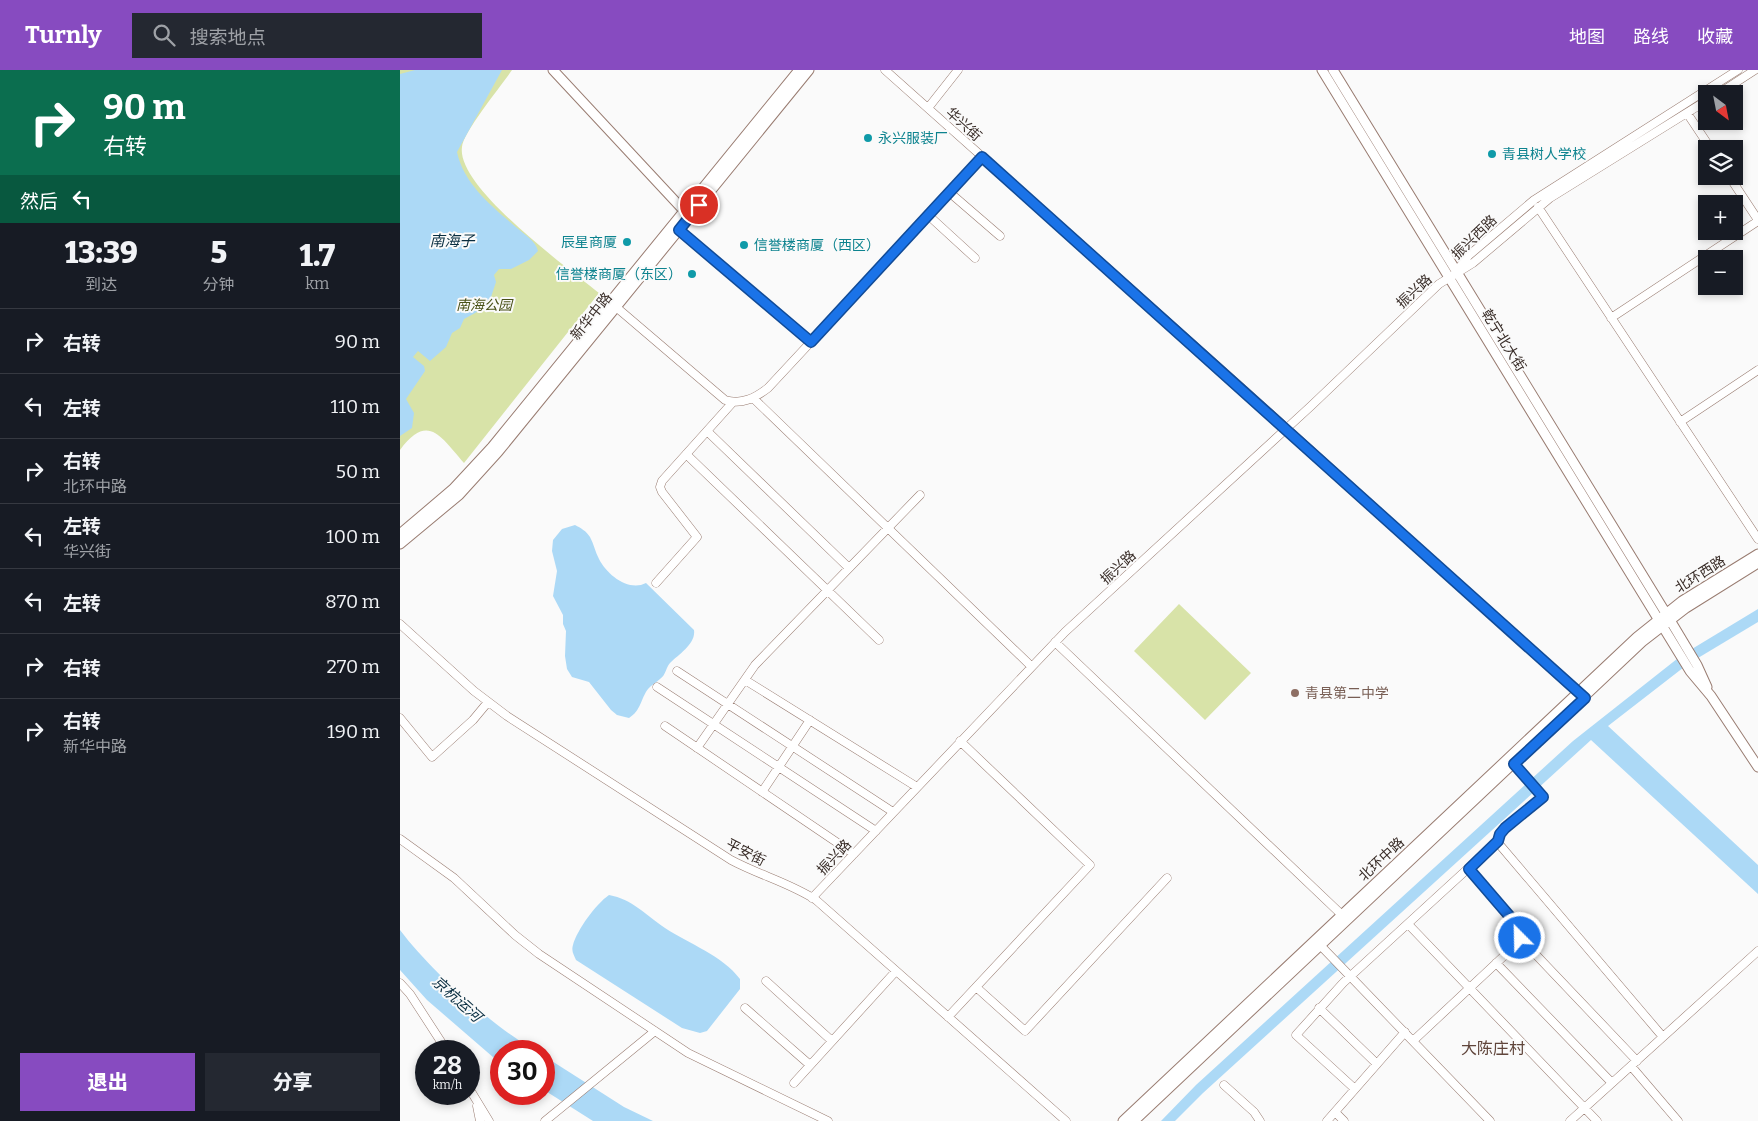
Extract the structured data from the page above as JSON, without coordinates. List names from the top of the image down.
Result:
{
  "streets": {
    "main road": [
      "新华中路",
      "乾宁北大街",
      "北环西路",
      "北环中路"
    ],
    "street": [
      "华兴街",
      "振兴西路",
      "振兴路",
      "平安街"
    ]
  },
  "crossings": [
    ["华兴街", "振兴路"],
    ["华兴街", "北环中路"],
    ["振兴西路", "振兴路"],
    ["振兴西路", "乾宁北大街"],
    ["振兴路", "乾宁北大街"],
    ["振兴路", "平安街"],
    ["乾宁北大街", "北环西路"],
    ["乾宁北大街", "北环中路"],
    ["北环西路", "北环中路"]
  ],
  "districts": ["大陈庄村"],
  "water": ["南海子", "京杭运河"],
  "parks": ["南海公园"],
  "places": [
    "永兴服装厂",
    "青县树人学校",
    "辰星商厦",
    "信誉楼商厦（西区）",
    "信誉楼商厦（东区）",
    "青县第二中学"
  ],
  "north": "bottom right",
  "page": {
    "header": "Turnly",
    "search": "搜索地点",
    "nav": ["地图", "路线", "收藏"],
    "turn": ["90 m", "右转"],
    "map_buttons": ["+", "−"],
    "then": "然后",
    "eta": [
      "13:39",
      "到达",
      "5",
      "分钟",
      "1.7",
      "km"
    ],
    "list": [
      {
        "name": "右转",
        "value": "90 m"
      },
      {
        "name": "左转",
        "value": "110 m"
      },
      {
        "name": "右转",
        "note": "北环中路",
        "value": "50 m"
      },
      {
        "name": "左转",
        "note": "华兴街",
        "value": "100 m"
      },
      {
        "name": "左转",
        "value": "870 m"
      },
      {
        "name": "右转",
        "value": "270 m"
      },
      {
        "name": "右转",
        "note": "新华中路",
        "value": "190 m"
      }
    ],
    "speed": "28 km/h",
    "limit": "30",
    "buttons": ["退出", "分享"]
  }
}
